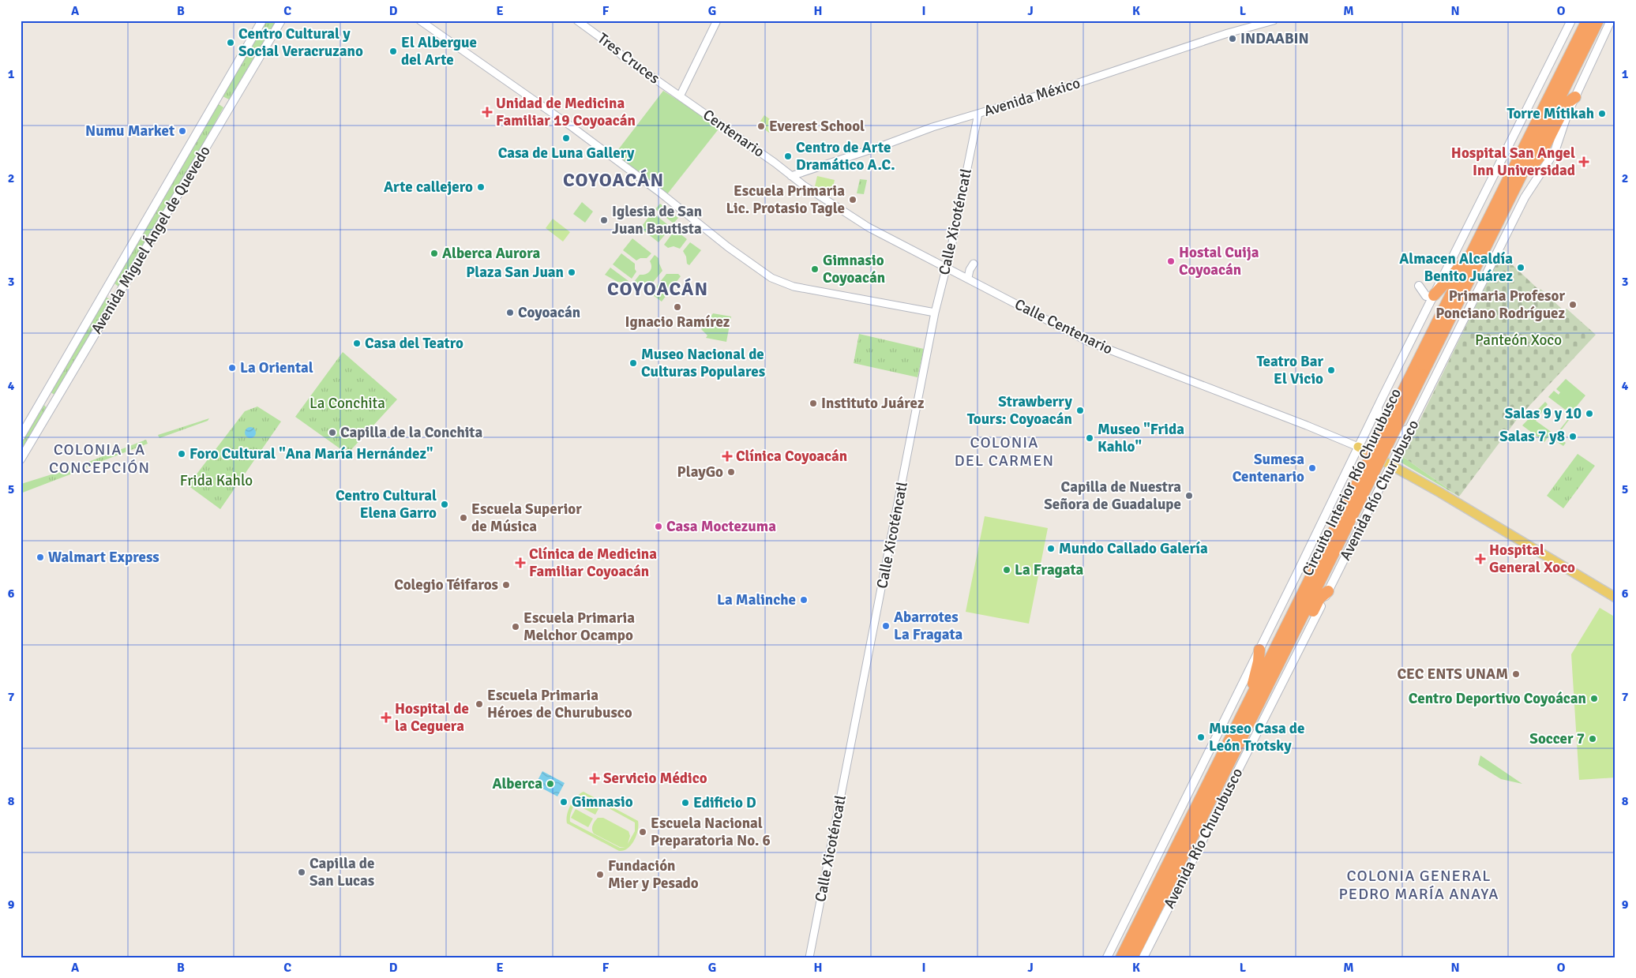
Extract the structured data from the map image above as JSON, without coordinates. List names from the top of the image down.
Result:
{
  "streets": {
    "highway": ["Circuito Interior Río Churubusco"],
    "main road": ["Avenida Miguel Ángel de Quevedo", "Avenida Río Churubusco"],
    "street": [
      "Tres Cruces",
      "Avenida México",
      "Centenario",
      "Calle Xicoténcatl",
      "Calle Centenario"
    ]
  },
  "crossings": [
    ["Tres Cruces", "Centenario"],
    ["Avenida México", "Centenario"],
    ["Avenida México", "Calle Xicoténcatl"],
    ["Avenida México", "Calle Centenario"],
    ["Centenario", "Calle Centenario"],
    ["Calle Xicoténcatl", "Calle Centenario"]
  ],
  "districts": [
    "COYOACÁN",
    "COYOACÁN",
    "COLONIA DEL CARMEN",
    "COLONIA LA CONCEPCIÓN",
    "COLONIA GENERAL PEDRO MARÍA ANAYA"
  ],
  "parks": ["Panteón Xoco", "La Conchita", "Frida Kahlo"],
  "places": {
    "other": [
      "INDAABIN",
      "Centro Cultural y Social Veracruzano",
      "El Albergue del Arte",
      "Torre Mítikah",
      "Everest School",
      "Numu Market",
      "Casa de Luna Gallery",
      "Centro de Arte Dramático A.C.",
      "Arte callejero",
      "Escuela Primaria Lic. Protasio Tagle",
      "Iglesia de San Juan Bautista",
      "Alberca Aurora",
      "Hostal Cuija Coyoacán",
      "Almacen Alcaldía Benito Juárez",
      "Gimnasio Coyoacán",
      "Plaza San Juan",
      "Primaria Profesor Ponciano Rodríguez",
      "Ignacio Ramírez",
      "Coyoacán",
      "Casa del Teatro",
      "Museo Nacional de Culturas Populares",
      "La Oriental",
      "Teatro Bar El Vicio",
      "Instituto Juárez",
      "Strawberry Tours: Coyoacán",
      "Salas 9 y 10",
      "Capilla de la Conchita",
      "Salas 7 y8",
      "Museo \"Frida Kahlo\"",
      "Foro Cultural \"Ana María Hernández\"",
      "Sumesa Centenario",
      "PlayGo",
      "Capilla de Nuestra Señora de Guadalupe",
      "Centro Cultural Elena Garro",
      "Escuela Superior de Música",
      "Casa Moctezuma",
      "Mundo Callado Galería",
      "Walmart Express",
      "La Fragata",
      "Colegio Téifaros",
      "La Malinche",
      "Abarrotes La Fragata",
      "Escuela Primaria Melchor Ocampo",
      "CEC ENTS UNAM",
      "Centro Deportivo Coyoácan",
      "Escuela Primaria Héroes de Churubusco",
      "Museo Casa de León Trotsky",
      "Soccer 7",
      "Alberca",
      "Gimnasio",
      "Edificio D",
      "Escuela Nacional Preparatoria No. 6",
      "Capilla de San Lucas",
      "Fundación Mier y Pesado"
    ],
    "health": [
      "Unidad de Medicina Familiar 19 Coyoacán",
      "Hospital San Angel Inn Universidad",
      "Clínica Coyoacán",
      "Hospital General Xoco",
      "Clínica de Medicina Familiar Coyoacán",
      "Hospital de la Ceguera",
      "Servicio Médico"
    ]
  },
  "grid": {
    "columns": [
      "A",
      "B",
      "C",
      "D",
      "E",
      "F",
      "G",
      "H",
      "I",
      "J",
      "K",
      "L",
      "M",
      "N",
      "O"
    ],
    "rows": [
      "1",
      "2",
      "3",
      "4",
      "5",
      "6",
      "7",
      "8",
      "9"
    ]
  }
}
